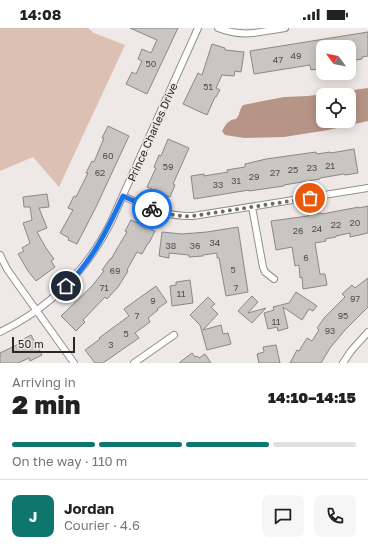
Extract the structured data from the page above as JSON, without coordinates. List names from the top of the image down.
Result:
{
  "streets": {
    "street": ["Prince Charles Drive"]
  },
  "house_numbers": [
    "49",
    "47",
    "50",
    "51",
    "60",
    "21",
    "59",
    "23",
    "25",
    "62",
    "27",
    "29",
    "31",
    "33",
    "20",
    "22",
    "24",
    "26",
    "34",
    "38",
    "36",
    "6",
    "5",
    "69",
    "71",
    "7",
    "11",
    "97",
    "9",
    "7",
    "95",
    "11",
    "93",
    "5",
    "3"
  ],
  "scale_bar": "50 m",
  "north": "top left",
  "page": {
    "status": "14:08",
    "scale": "50 m",
    "heading": ["2 min", "Arriving in", "14:10–14:15"],
    "panel": ["Jordan", "Courier · 4.6"],
    "bar": "On the way · 110 m",
    "round": "J"
  }
}
